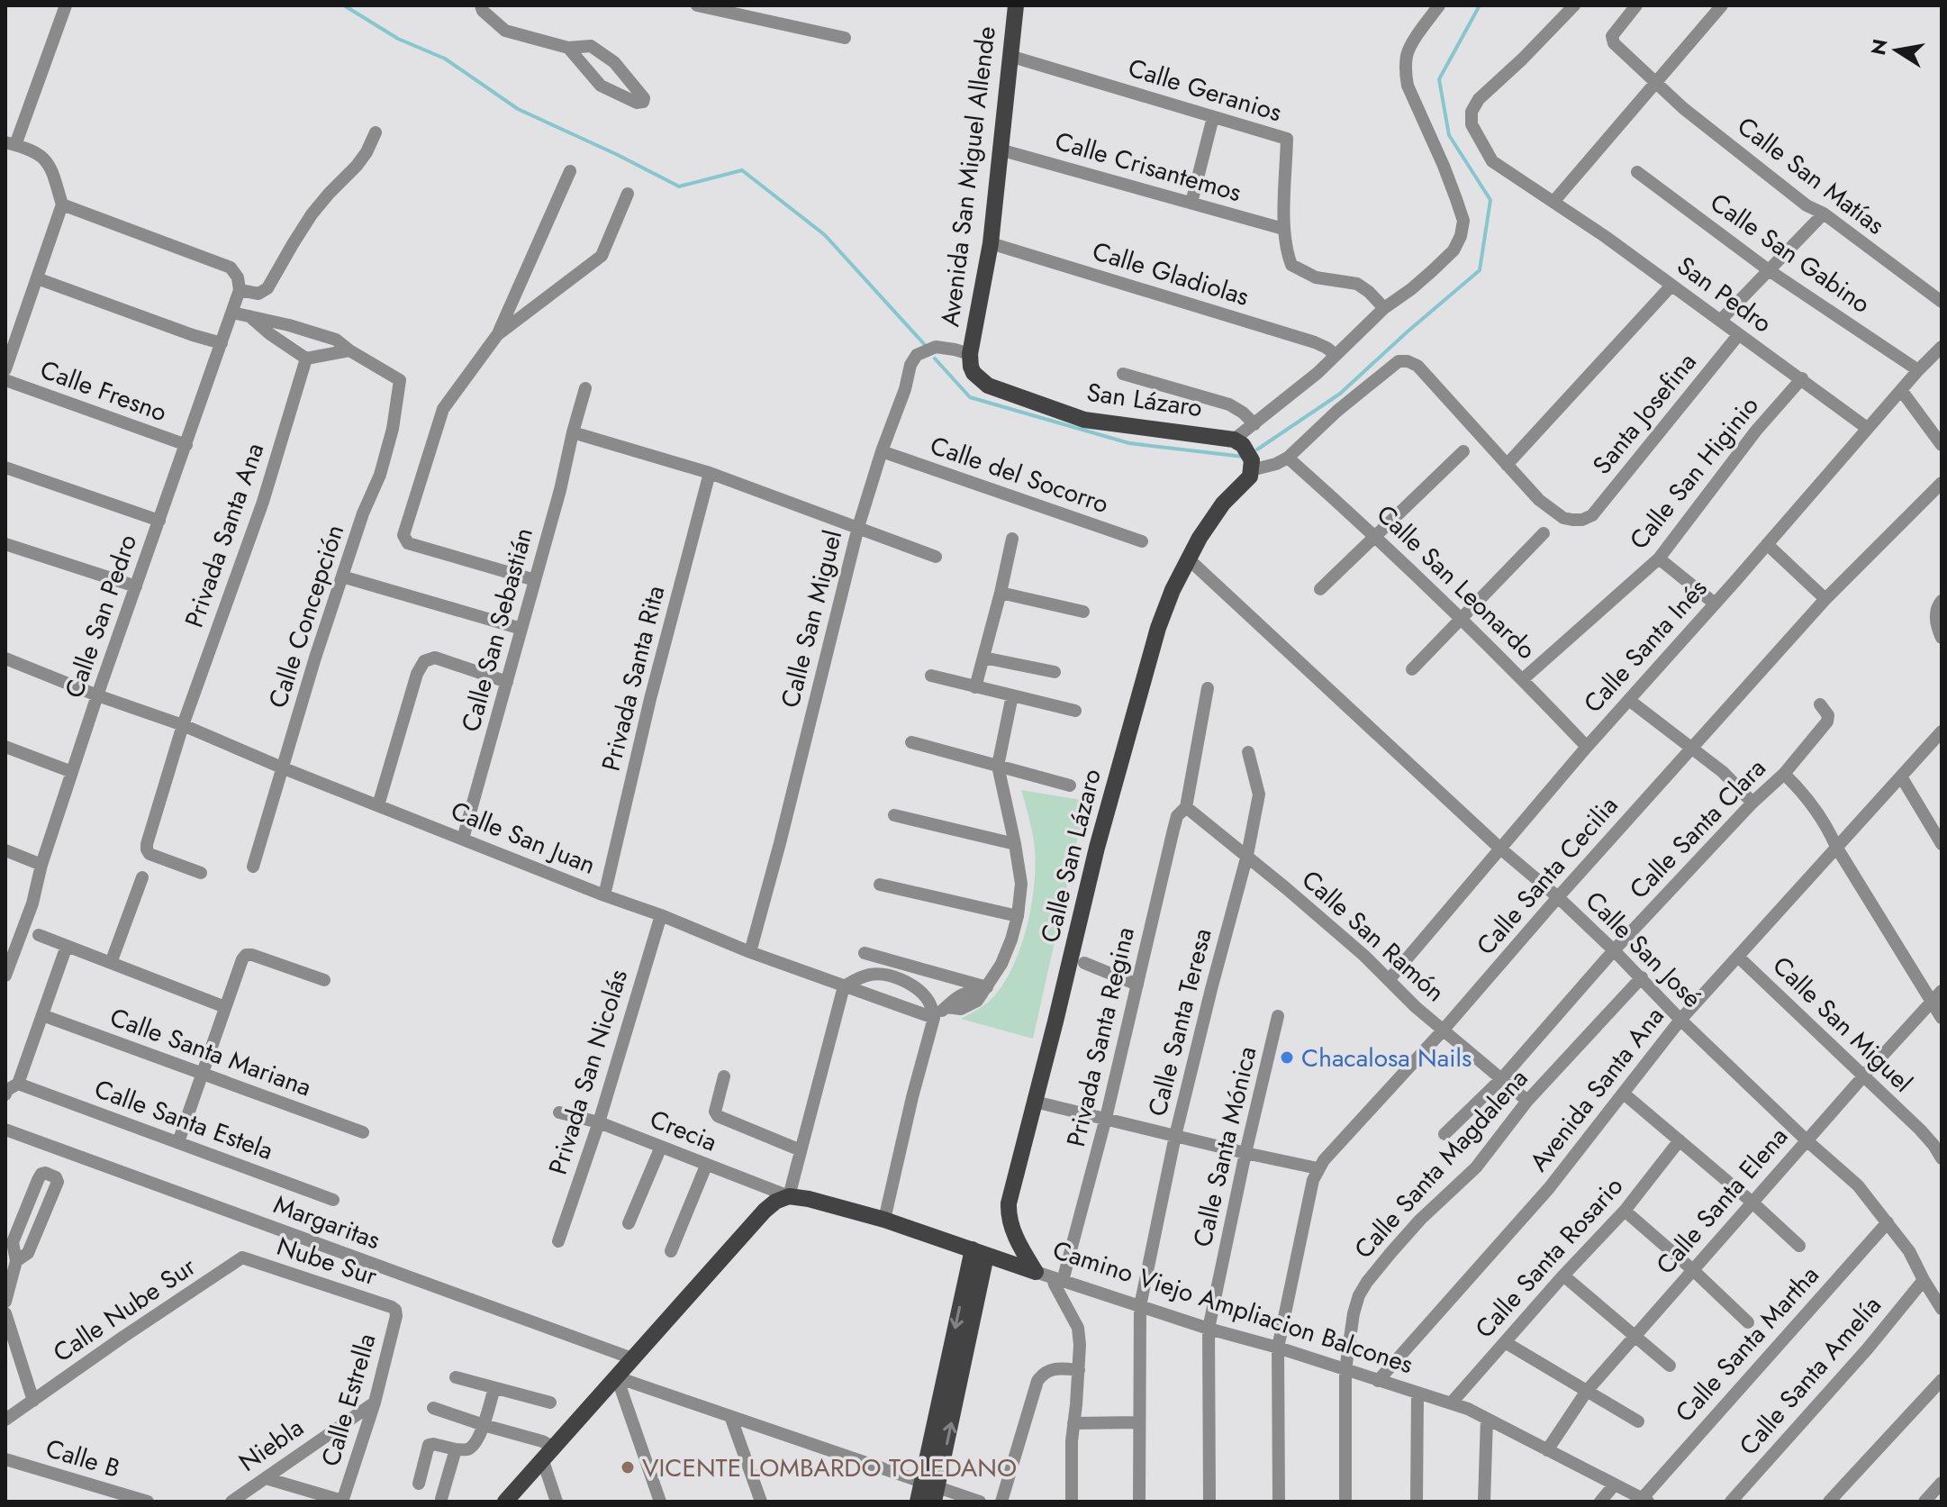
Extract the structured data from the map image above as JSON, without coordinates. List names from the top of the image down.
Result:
{
  "streets": {
    "main road": [
      "Avenida San Miguel Allende",
      "San Lázaro",
      "Calle San Lázaro",
      "Camino Viejo Ampliacion Balcones"
    ],
    "street": [
      "Calle Geranios",
      "Calle Crisantemos",
      "Calle San Matías",
      "Calle San Gabino",
      "Calle Gladiolas",
      "San Pedro",
      "Calle Fresno",
      "Santa Josefina",
      "Calle San Higinio",
      "Calle del Socorro",
      "Privada Santa Ana",
      "Calle San Leonardo",
      "Calle San Pedro",
      "Calle Concepción",
      "Calle San Miguel",
      "Calle San Sebastián",
      "Calle Santa Inés",
      "Privada Santa Rita",
      "Calle Santa Clara",
      "Calle San Juan",
      "Calle Santa Cecilia",
      "Calle San Ramón",
      "Calle San José",
      "Calle Santa Teresa",
      "Privada Santa Regina",
      "Calle Santa Mariana",
      "Privada San Nicolás",
      "Avenida Santa Ana",
      "Calle Santa Estela",
      "Crecia",
      "Calle Santa Mónica",
      "Calle Santa Magdalena",
      "Calle Santa Elena",
      "Margaritas",
      "Calle Santa Rosario",
      "Nube Sur",
      "Calle Nube Sur",
      "Calle Santa Martha",
      "Calle Santa Amelía",
      "Calle Estrella",
      "Niebla",
      "Calle B"
    ]
  },
  "crossings": [
    ["Calle Geranios", "Calle Crisantemos"],
    ["Calle Geranios", "Avenida San Miguel Allende"],
    ["Calle Crisantemos", "Avenida San Miguel Allende"],
    ["Avenida San Miguel Allende", "Calle Gladiolas"],
    ["Avenida San Miguel Allende", "San Lázaro"],
    ["Avenida San Miguel Allende", "Calle San Miguel"],
    ["Calle San Gabino", "Calle Santa Inés"],
    ["San Pedro", "Santa Josefina"],
    ["San Pedro", "Calle San Higinio"],
    ["San Pedro", "Calle Santa Inés"],
    ["Calle Fresno", "Calle San Pedro"],
    ["San Lázaro", "Calle San Miguel"],
    ["San Lázaro", "Calle San Lázaro"],
    ["Calle San Higinio", "Calle San Leonardo"],
    ["Calle del Socorro", "Calle San Miguel"],
    ["Privada Santa Ana", "Calle San Juan"],
    ["Calle San Leonardo", "Calle Santa Inés"],
    ["Calle San Pedro", "Calle San Juan"],
    ["Calle Concepción", "Calle San Juan"],
    ["Calle San Miguel", "Calle San Juan"],
    ["Calle San Miguel", "Avenida Santa Ana"],
    ["Calle San Miguel", "Calle Santa Elena"],
    ["Calle San Sebastián", "Calle San Juan"],
    ["Calle Santa Inés", "Calle San Ramón"],
    ["Calle Santa Inés", "Calle San José"],
    ["Privada Santa Rita", "Calle San Juan"],
    ["Calle Santa Clara", "Calle San Ramón"],
    ["Calle Santa Clara", "Calle San José"],
    ["Calle San Juan", "Privada San Nicolás"],
    ["Calle San Lázaro", "Calle San José"],
    ["Calle San Lázaro", "Camino Viejo Ampliacion Balcones"],
    ["Calle Santa Cecilia", "Calle San Ramón"],
    ["Calle Santa Cecilia", "Calle San José"],
    ["Calle Santa Cecilia", "Camino Viejo Ampliacion Balcones"],
    ["Calle San Ramón", "Calle Santa Teresa"],
    ["Calle San Ramón", "Privada Santa Regina"],
    ["Calle San Ramón", "Calle Santa Magdalena"],
    ["Calle San José", "Avenida Santa Ana"],
    ["Calle San José", "Calle Santa Magdalena"],
    ["Calle San José", "Calle Santa Elena"],
    ["Calle San José", "Calle Santa Martha"],
    ["Calle San José", "Calle Santa Amelía"],
    ["Calle Santa Teresa", "Camino Viejo Ampliacion Balcones"],
    ["Privada Santa Regina", "Camino Viejo Ampliacion Balcones"],
    ["Privada San Nicolás", "Crecia"],
    ["Avenida Santa Ana", "Camino Viejo Ampliacion Balcones"],
    ["Crecia", "Camino Viejo Ampliacion Balcones"],
    ["Calle Santa Mónica", "Camino Viejo Ampliacion Balcones"],
    ["Calle Santa Magdalena", "Camino Viejo Ampliacion Balcones"],
    ["Calle Santa Elena", "Camino Viejo Ampliacion Balcones"],
    ["Calle Santa Rosario", "Camino Viejo Ampliacion Balcones"],
    ["Nube Sur", "Calle Nube Sur"],
    ["Nube Sur", "Calle Estrella"],
    ["Camino Viejo Ampliacion Balcones", "Calle Santa Martha"],
    ["Calle Estrella", "Niebla"]
  ],
  "places": ["Chacalosa Nails", "VICENTE LOMBARDO TOLEDANO"],
  "north": "left"
}
